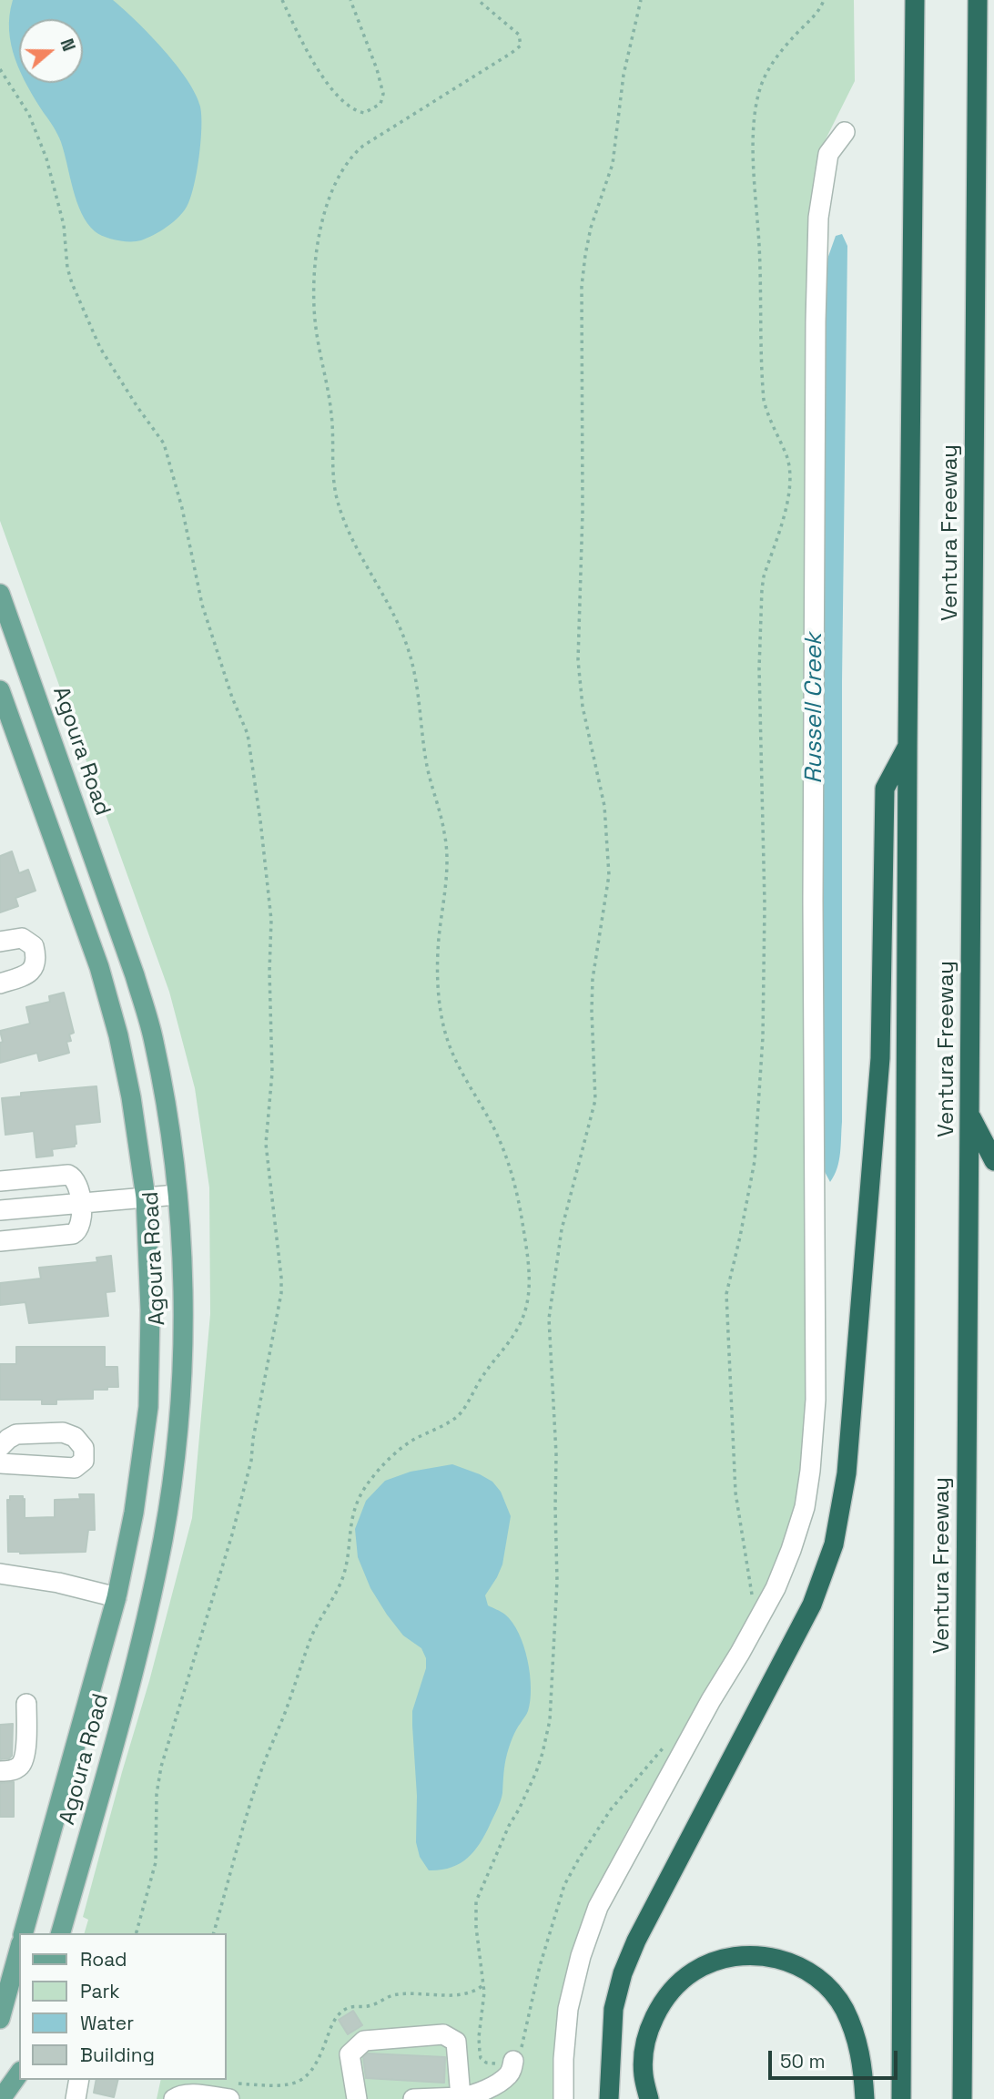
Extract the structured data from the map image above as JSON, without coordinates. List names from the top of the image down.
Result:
{
  "streets": {
    "highway": ["Ventura Freeway"],
    "main road": ["Agoura Road"]
  },
  "water": ["Russell Creek"],
  "legend": [
    "Road",
    "Park",
    "Water",
    "Building"
  ],
  "scale_bar": "50 m",
  "north": "right"
}
